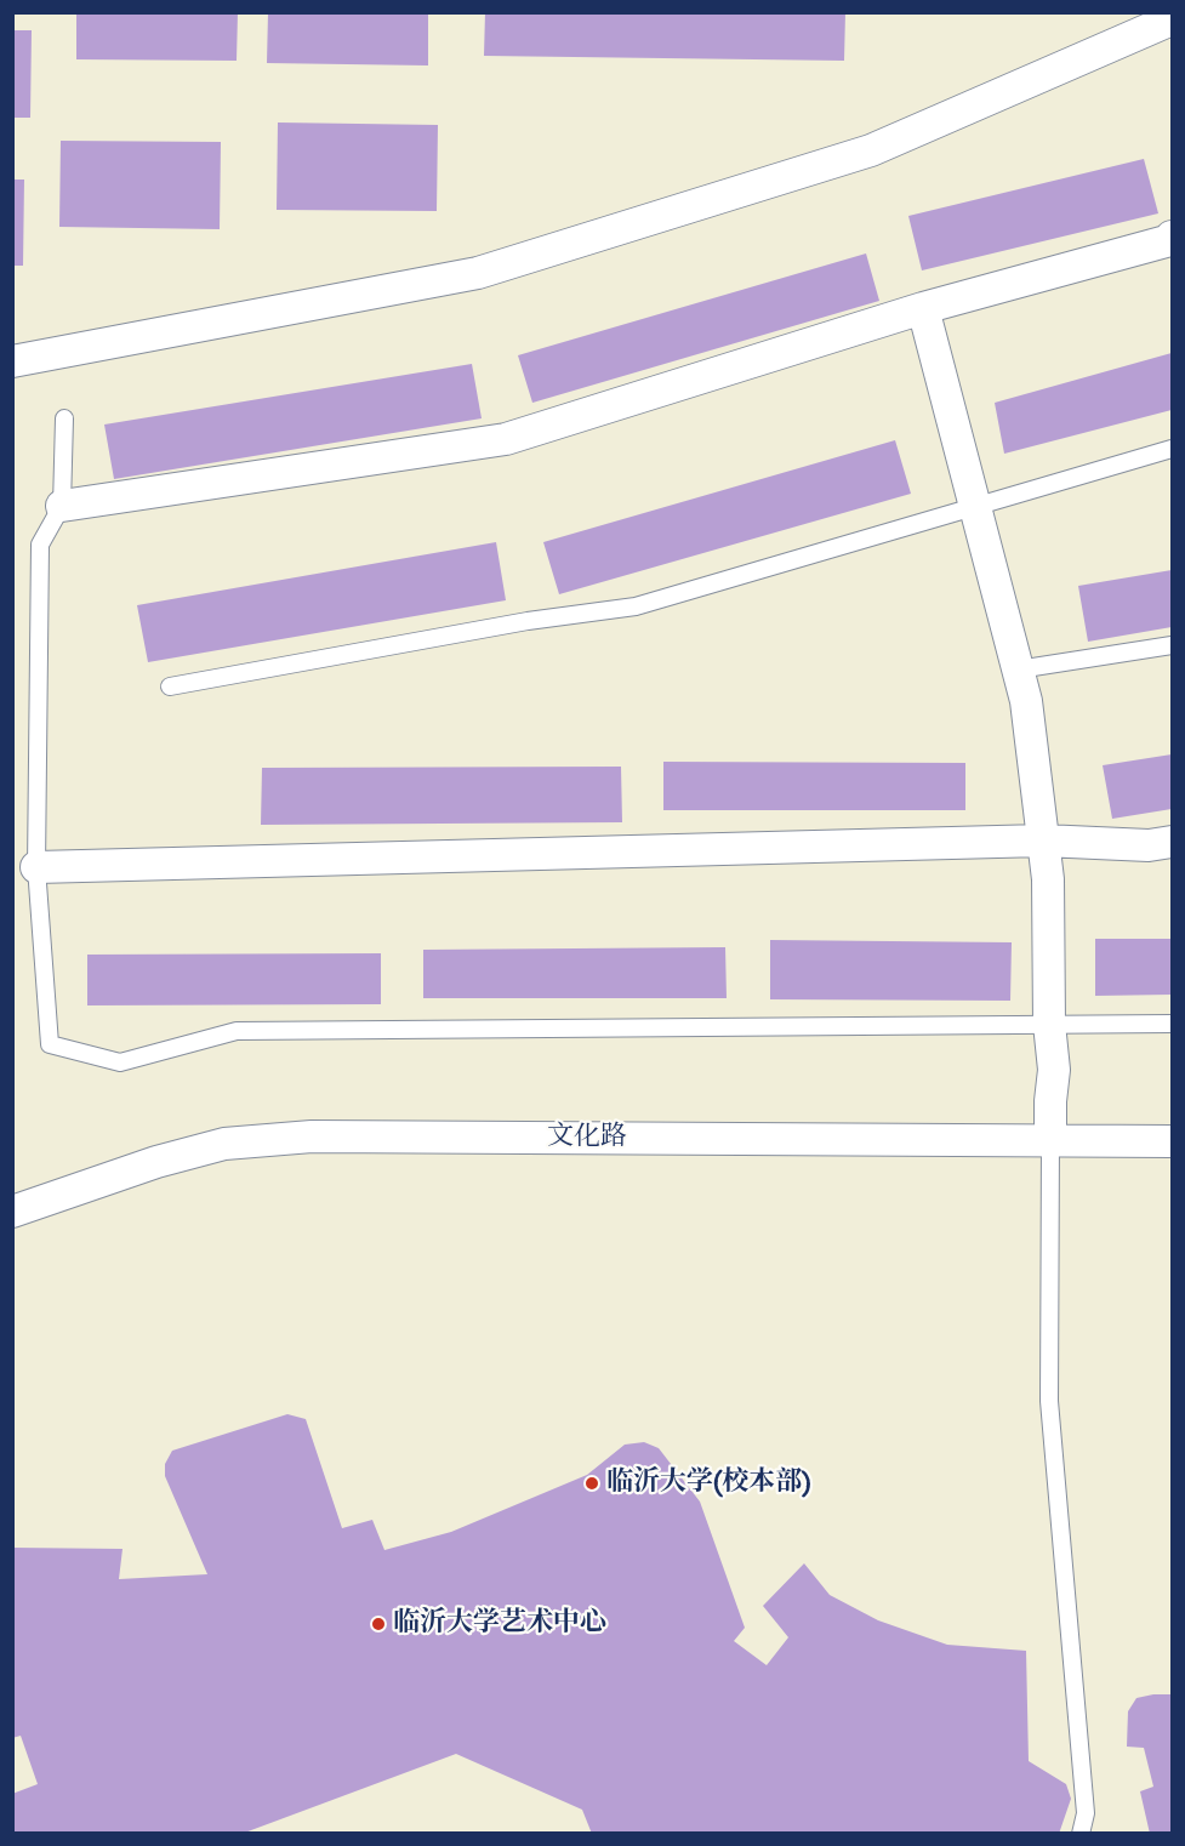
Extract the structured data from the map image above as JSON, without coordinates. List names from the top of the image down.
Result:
{
  "streets": {
    "street": ["文化路"]
  },
  "places": ["临沂大学(校本部)", "临沂大学艺术中心"]
}
